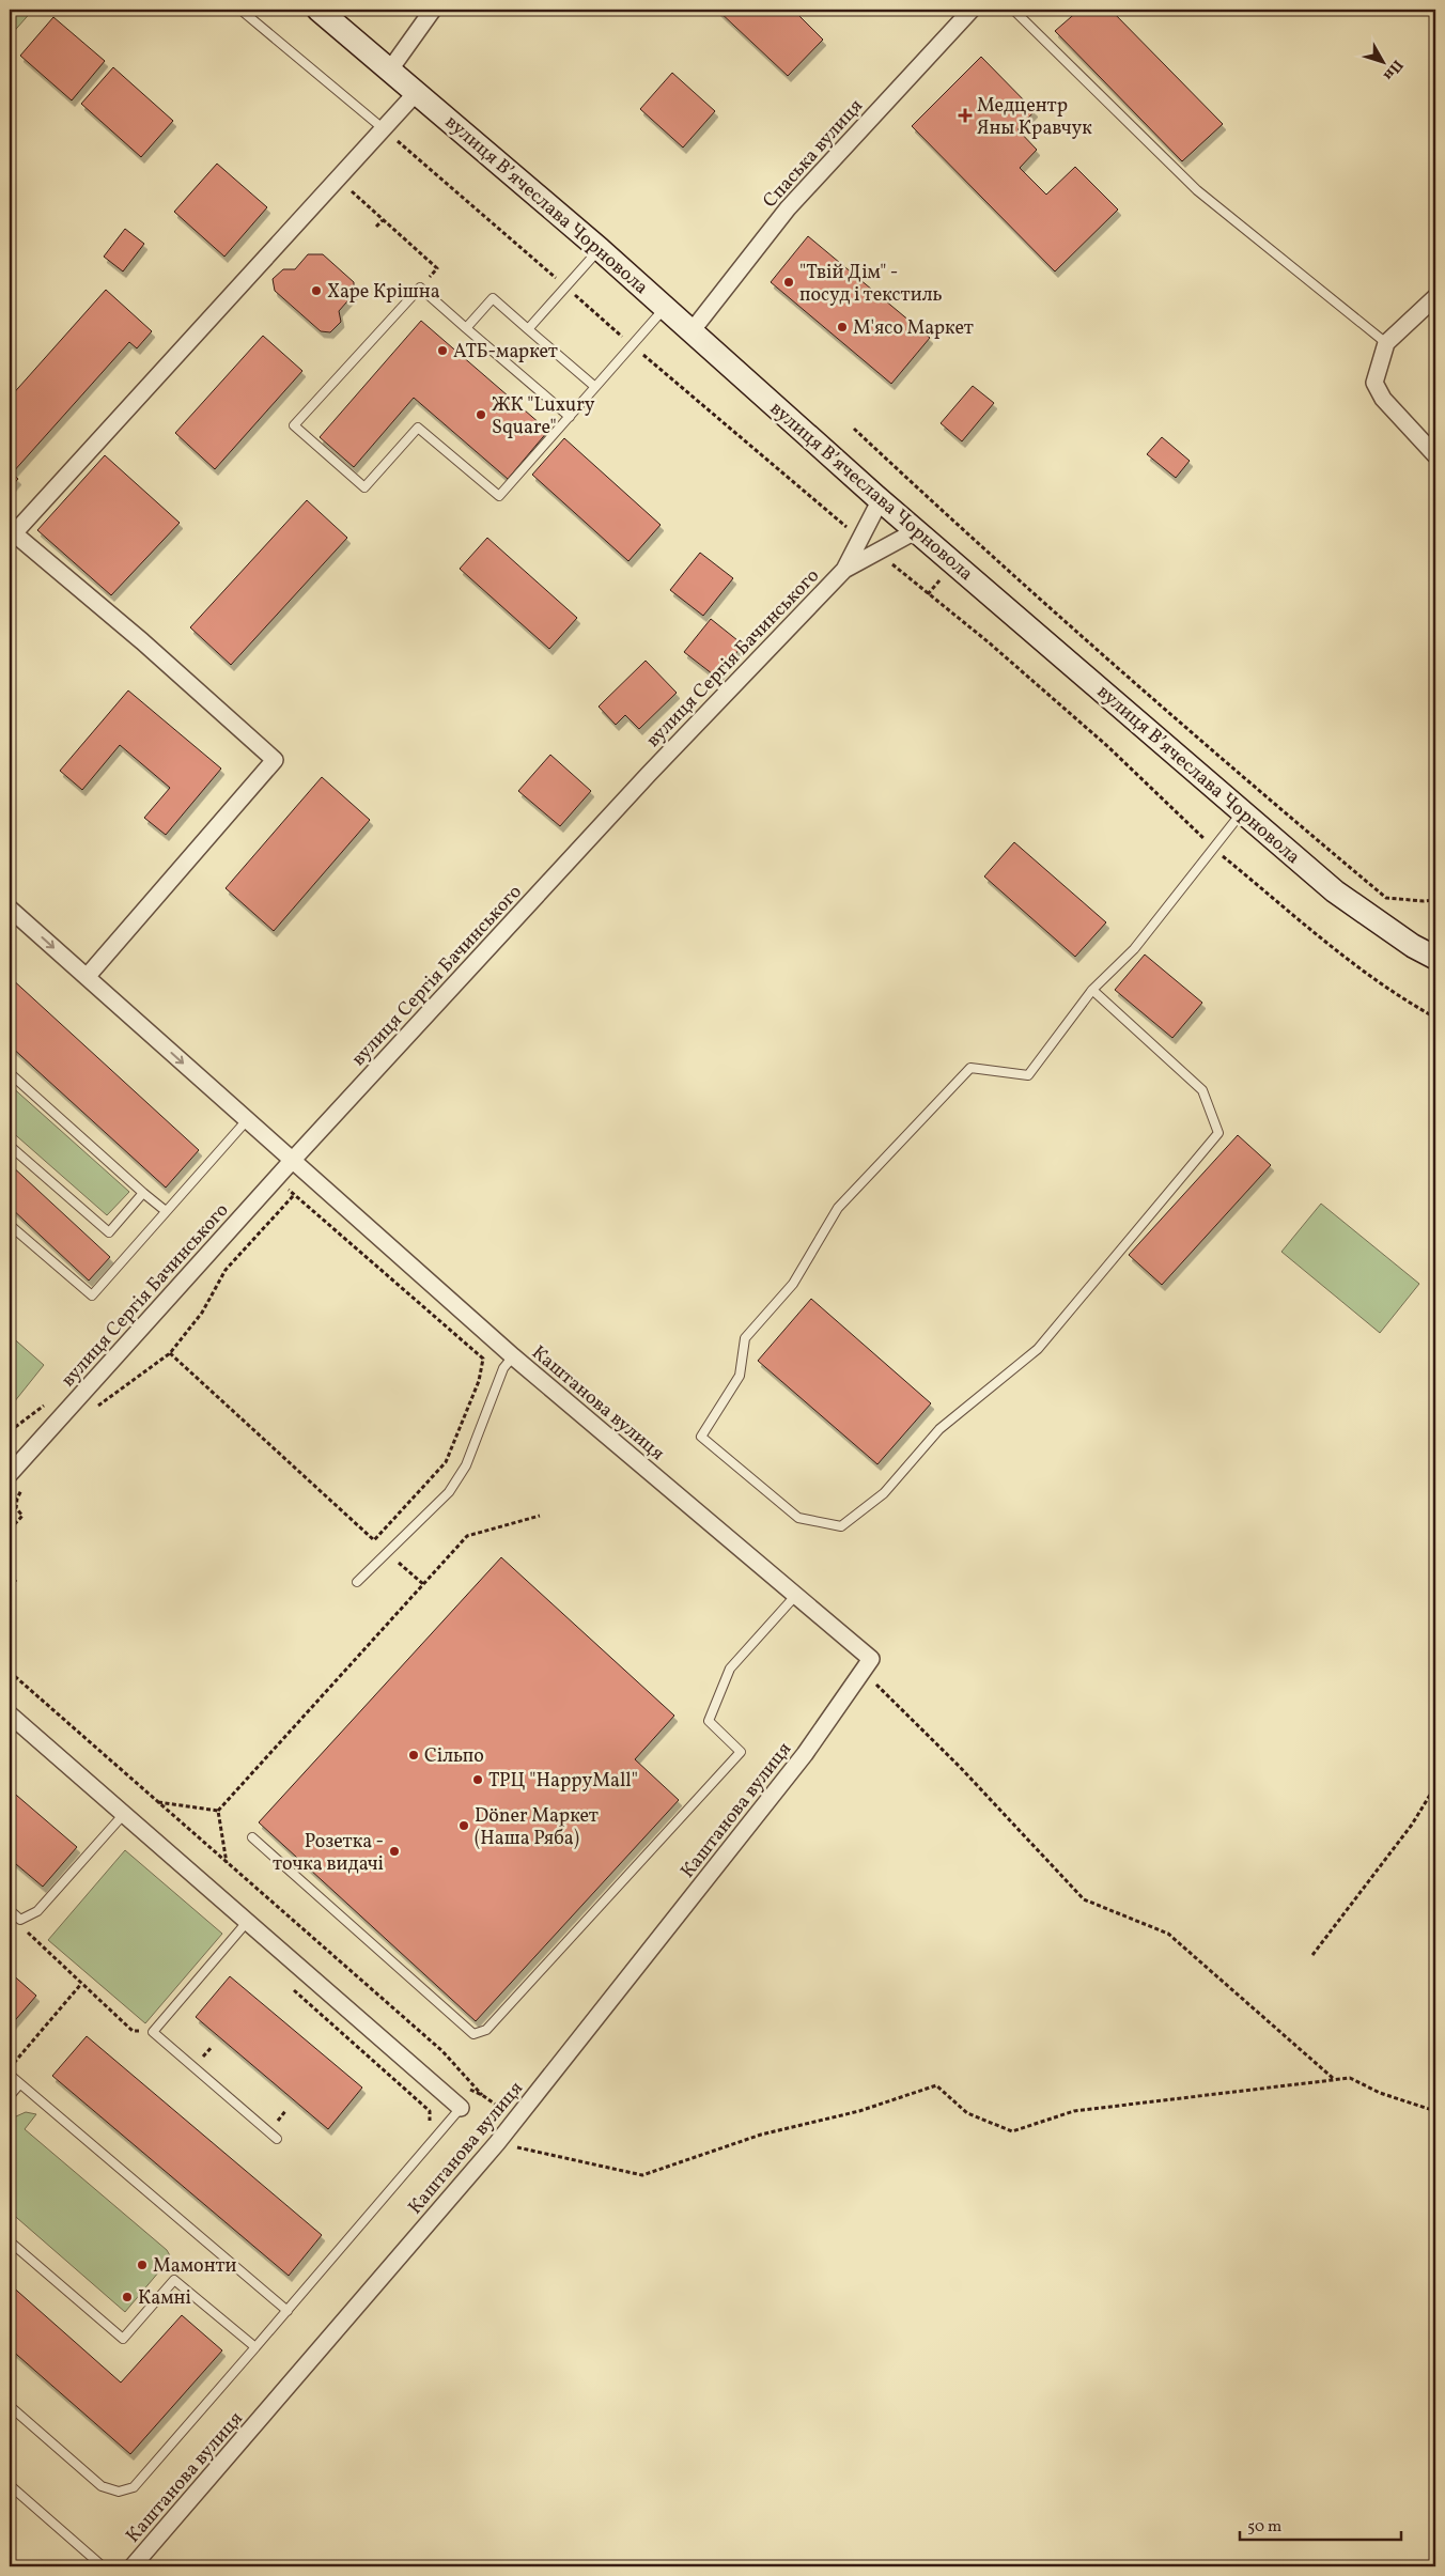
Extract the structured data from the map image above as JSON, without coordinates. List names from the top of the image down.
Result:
{
  "streets": {
    "main road": ["вулиця Вʼячеслава Чорновола"],
    "street": ["Спаська вулиця", "вулиця Сергія Бачинського", "Каштанова вулиця"]
  },
  "crossings": [
    ["Спаська вулиця", "вулиця Вʼячеслава Чорновола"],
    ["вулиця Вʼячеслава Чорновола", "вулиця Сергія Бачинського"],
    ["вулиця Сергія Бачинського", "Каштанова вулиця"]
  ],
  "places": {
    "health": ["Медцентр Яны Кравчук"],
    "other": [
      "\"Твій Дім\" - посуд і текстиль",
      "Харе Крішна",
      "М'ясо Маркет",
      "АТБ-маркет",
      "ЖК \"Luxury Square\"",
      "Сільпо",
      "ТРЦ \"HappyMall\"",
      "Döner Maркет (Наша Ряба)",
      "Розетка - точка видачі",
      "Мамонти",
      "Камні"
    ]
  },
  "scale_bar": "50 m",
  "north": "bottom right"
}
